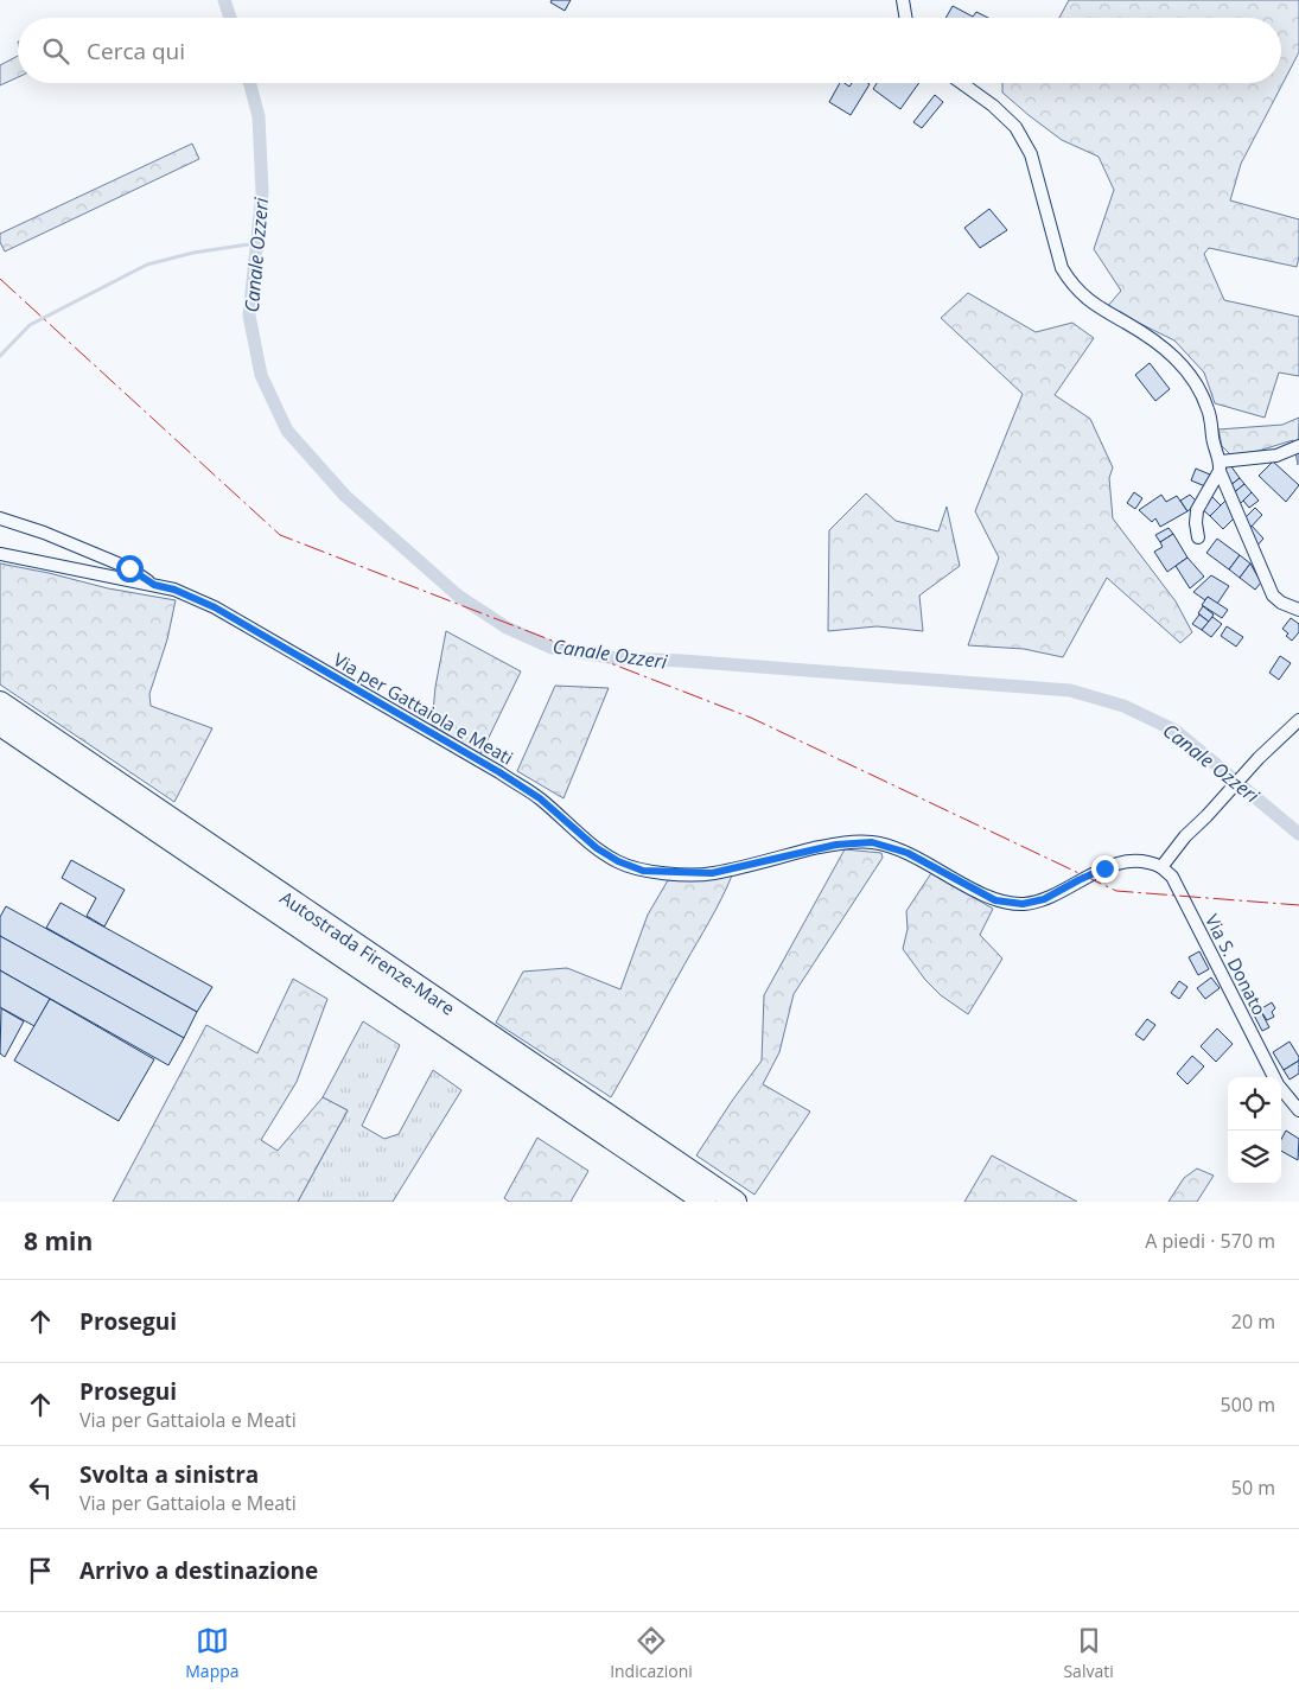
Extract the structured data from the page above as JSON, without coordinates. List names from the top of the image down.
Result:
{
  "streets": {
    "highway": ["Autostrada Firenze-Mare"],
    "street": ["Via per Gattaiola e Meati", "Via S. Donato"]
  },
  "crossings": [
    ["Via per Gattaiola e Meati", "Via S. Donato"]
  ],
  "water": ["Canale Ozzeri"],
  "page": {
    "search": "Cerca qui",
    "heading": ["8 min", "A piedi · 570 m"],
    "list": [
      ["Prosegui", "20 m"],
      ["Prosegui", "Via per Gattaiola e Meati", "500 m"],
      ["Svolta a sinistra", "Via per Gattaiola e Meati", "50 m"],
      "Arrivo a destinazione"
    ],
    "nav": ["Mappa", "Indicazioni", "Salvati"]
  }
}
